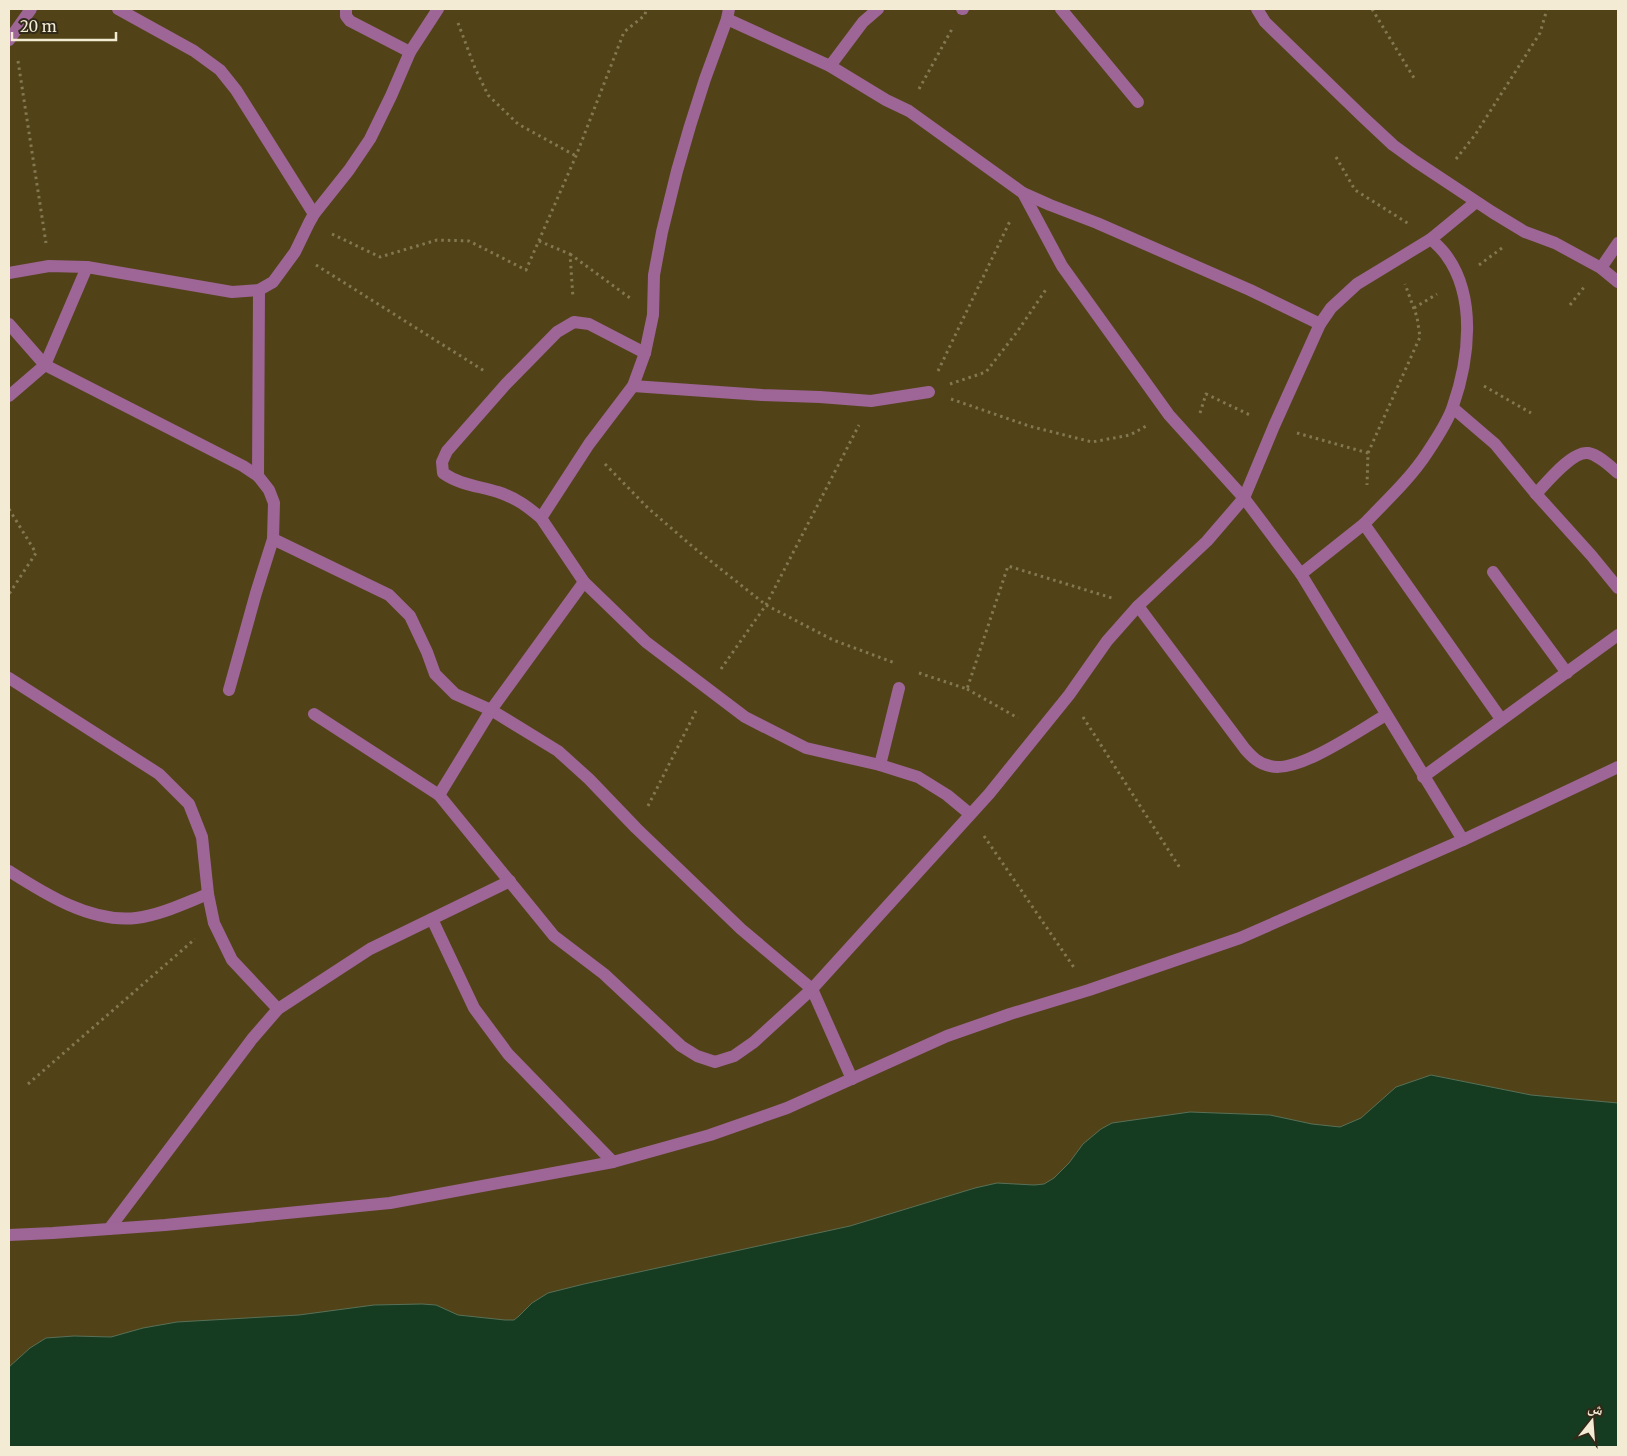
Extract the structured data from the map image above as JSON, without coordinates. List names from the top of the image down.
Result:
{
  "scale_bar": "20 m",
  "north": "top"
}
